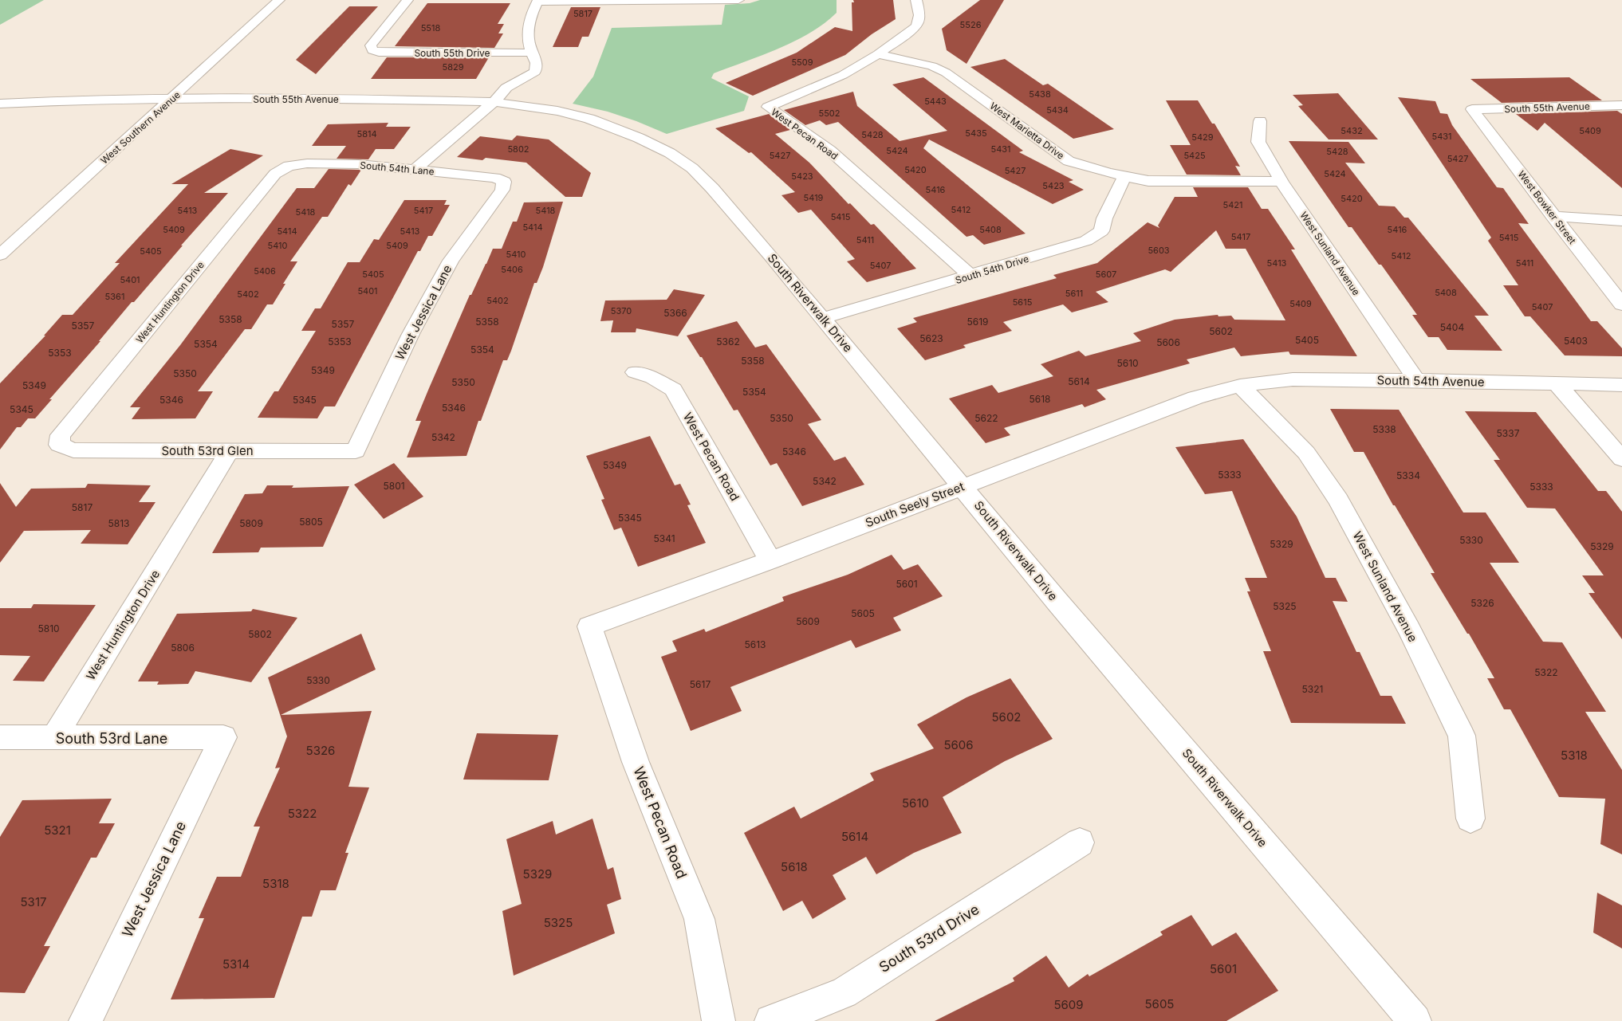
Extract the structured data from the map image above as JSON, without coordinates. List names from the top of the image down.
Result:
{
  "streets": {
    "street": [
      "South 55th Drive",
      "South 55th Avenue",
      "West Southern Avenue",
      "West Marietta Drive",
      "West Pecan Road",
      "South 54th Lane",
      "West Bowker Street",
      "West Sunland Avenue",
      "South 54th Drive",
      "West Huntington Drive",
      "South Riverwalk Drive",
      "West Jessica Lane",
      "South 54th Avenue",
      "South 53rd Glen",
      "South Seely Street",
      "South 53rd Lane",
      "South 53rd Drive"
    ]
  },
  "crossings": [
    ["South 55th Avenue", "West Southern Avenue"],
    ["South 55th Avenue", "West Bowker Street"],
    ["South 55th Avenue", "South Riverwalk Drive"],
    ["West Marietta Drive", "West Pecan Road"],
    ["West Marietta Drive", "West Sunland Avenue"],
    ["West Marietta Drive", "South 54th Drive"],
    ["West Pecan Road", "South 54th Drive"],
    ["West Pecan Road", "South Seely Street"],
    ["South 54th Lane", "West Huntington Drive"],
    ["South 54th Lane", "West Jessica Lane"],
    ["West Sunland Avenue", "South 54th Avenue"],
    ["West Sunland Avenue", "South Seely Street"],
    ["South 54th Drive", "South Riverwalk Drive"],
    ["West Huntington Drive", "South 53rd Glen"],
    ["West Huntington Drive", "South 53rd Lane"],
    ["South Riverwalk Drive", "South Seely Street"],
    ["West Jessica Lane", "South 53rd Glen"],
    ["West Jessica Lane", "South 53rd Lane"],
    ["South 54th Avenue", "South Seely Street"]
  ],
  "house_numbers": [
    "5817",
    "5526",
    "5518",
    "5509",
    "5829",
    "5438",
    "5443",
    "5434",
    "5502",
    "5432",
    "5409",
    "5435",
    "5814",
    "5428",
    "5431",
    "5429",
    "5802",
    "5431",
    "5424",
    "5428",
    "5427",
    "5425",
    "5427",
    "5420",
    "5427",
    "5424",
    "5423",
    "5423",
    "5416",
    "5419",
    "5420",
    "5421",
    "5412",
    "5413",
    "5417",
    "5418",
    "5418",
    "5415",
    "5414",
    "5409",
    "5408",
    "5416",
    "5414",
    "5413",
    "5417",
    "5415",
    "5411",
    "5410",
    "5409",
    "5603",
    "5405",
    "5410",
    "5412",
    "5413",
    "5411",
    "5407",
    "5406",
    "5406",
    "5405",
    "5607",
    "5401",
    "5401",
    "5408",
    "5611",
    "5402",
    "5361",
    "5402",
    "5615",
    "5409",
    "5407",
    "5370",
    "5366",
    "5358",
    "5358",
    "5619",
    "5357",
    "5357",
    "5404",
    "5602",
    "5623",
    "5405",
    "5403",
    "5353",
    "5362",
    "5606",
    "5354",
    "5354",
    "5353",
    "5358",
    "5610",
    "5349",
    "5350",
    "5614",
    "5350",
    "5349",
    "5354",
    "5618",
    "5346",
    "5345",
    "5346",
    "5345",
    "5350",
    "5622",
    "5338",
    "5337",
    "5342",
    "5346",
    "5349",
    "5333",
    "5334",
    "5342",
    "5801",
    "5333",
    "5817",
    "5345",
    "5805",
    "5813",
    "5809",
    "5341",
    "5330",
    "5329",
    "5329",
    "5601",
    "5326",
    "5325",
    "5605",
    "5609",
    "5810",
    "5802",
    "5613",
    "5806",
    "5322",
    "5330",
    "5617",
    "5321",
    "5602",
    "5606",
    "5326",
    "5318",
    "5610",
    "5322",
    "5321",
    "5614",
    "5618",
    "5329",
    "5318",
    "5317",
    "5325",
    "5314",
    "5601",
    "5605",
    "5609"
  ]
}
